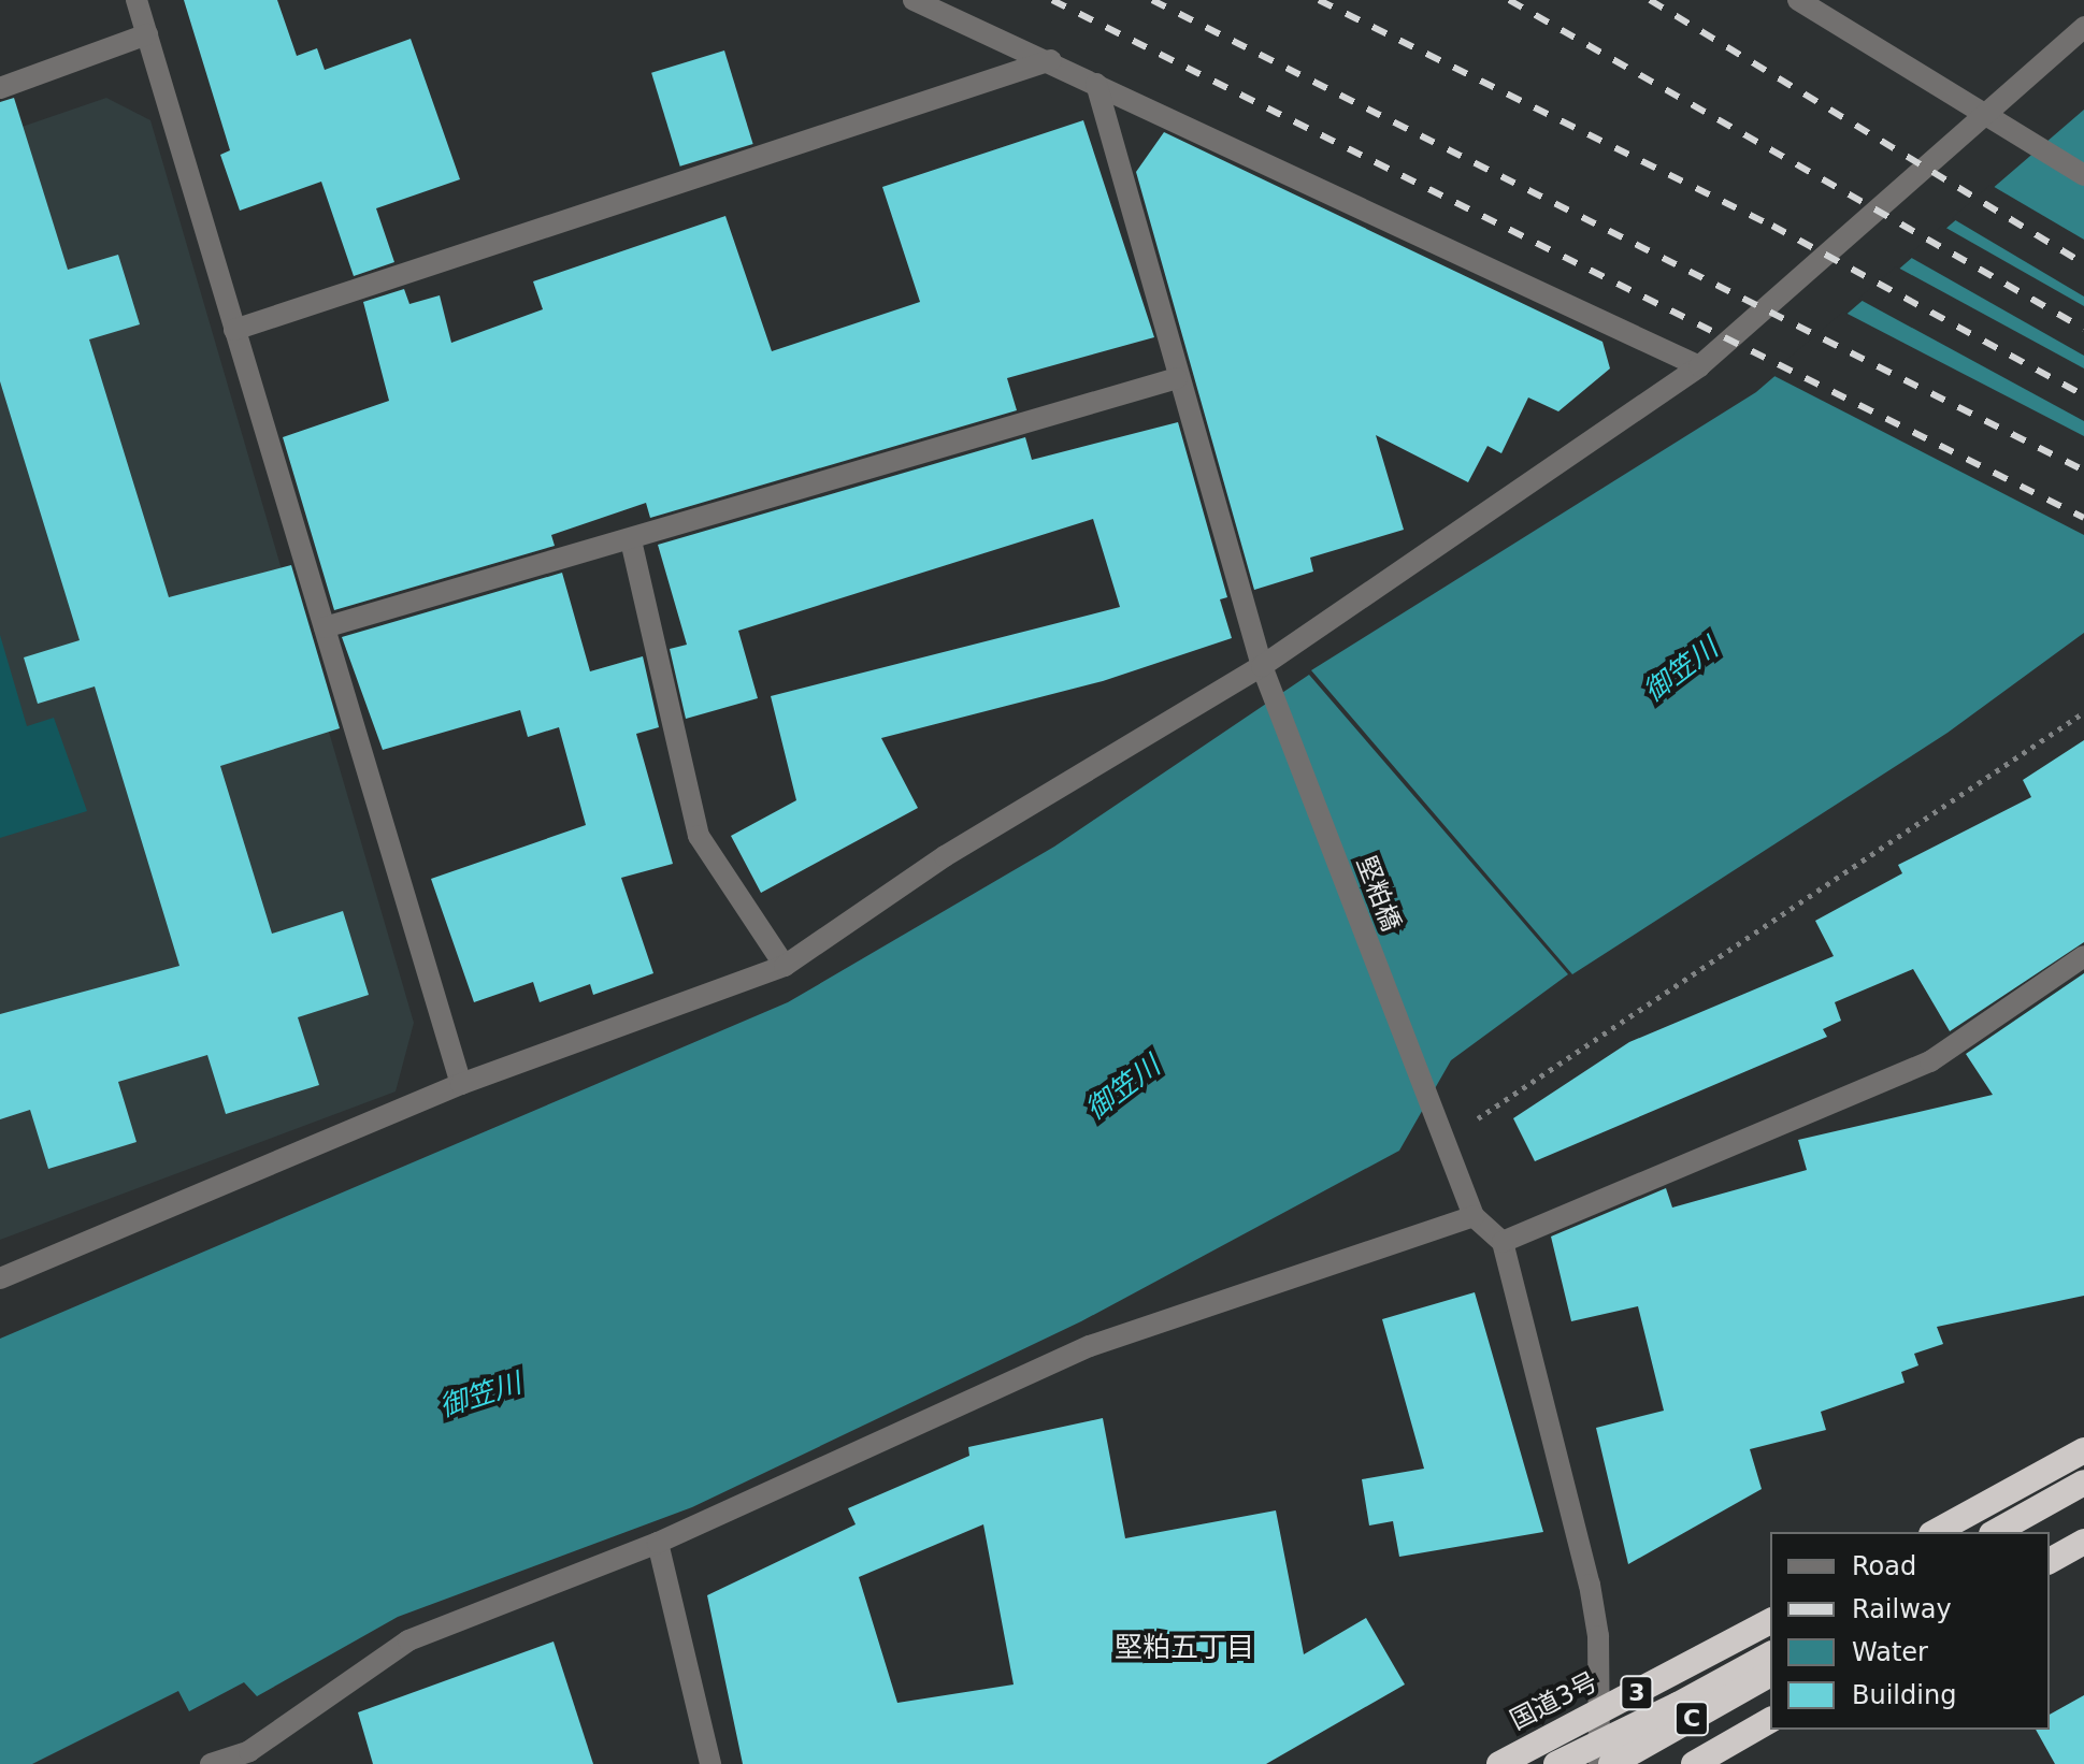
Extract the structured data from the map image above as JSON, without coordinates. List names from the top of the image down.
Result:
{
  "streets": {
    "highway": ["3", "国道3号", "C"],
    "street": ["堅粕橋"]
  },
  "districts": ["堅粕五丁目"],
  "water": ["御笠川"],
  "legend": [
    "Road",
    "Railway",
    "Water",
    "Building"
  ]
}
